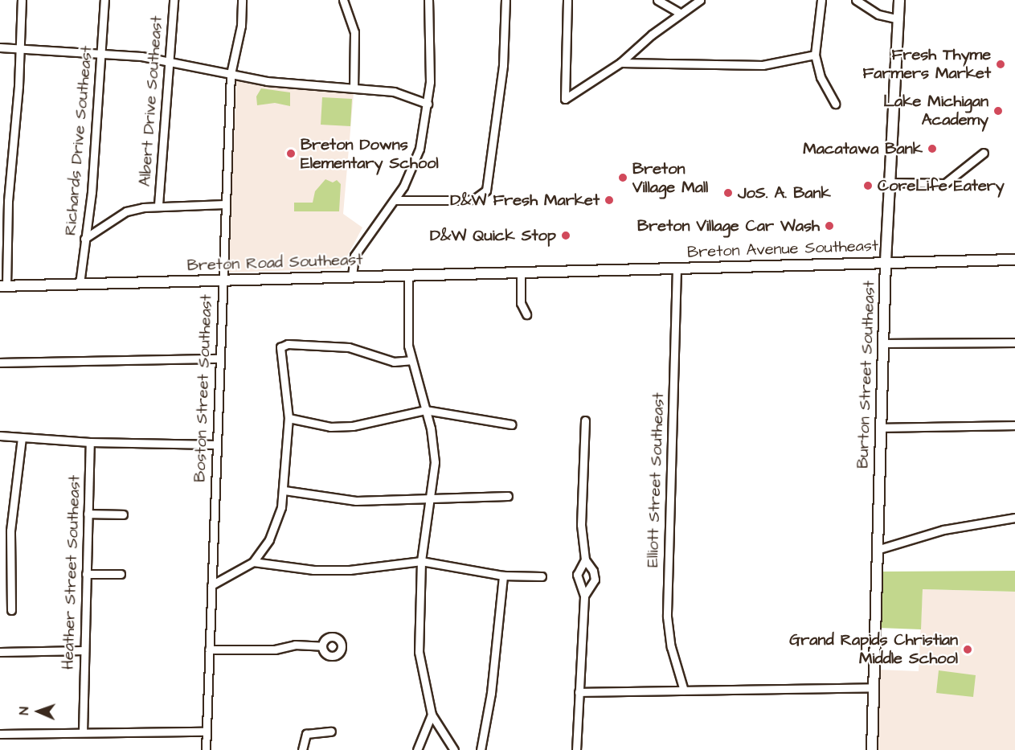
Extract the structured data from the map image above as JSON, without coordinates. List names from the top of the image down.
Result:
{
  "streets": {
    "main road": ["Breton Avenue Southeast", "Breton Road Southeast", "Burton Street Southeast"],
    "street": [
      "Albert Drive Southeast",
      "Richards Drive Southeast",
      "Boston Street Southeast",
      "Elliott Street Southeast",
      "Heather Street Southeast"
    ]
  },
  "crossings": [
    ["Richards Drive Southeast", "Breton Road Southeast"],
    ["Breton Avenue Southeast", "Breton Road Southeast"],
    ["Breton Avenue Southeast", "Burton Street Southeast"],
    ["Breton Avenue Southeast", "Elliott Street Southeast"],
    ["Breton Road Southeast", "Boston Street Southeast"]
  ],
  "places": [
    "Fresh Thyme Farmers Market",
    "Lake Michigan Academy",
    "Macatawa Bank",
    "Breton Downs Elementary School",
    "Breton Village Mall",
    "CoreLife Eatery",
    "JoS. A. Bank",
    "D&W Fresh Market",
    "Breton Village Car Wash",
    "D&W Quick Stop",
    "Grand Rapids Christian Middle School"
  ],
  "north": "left"
}
